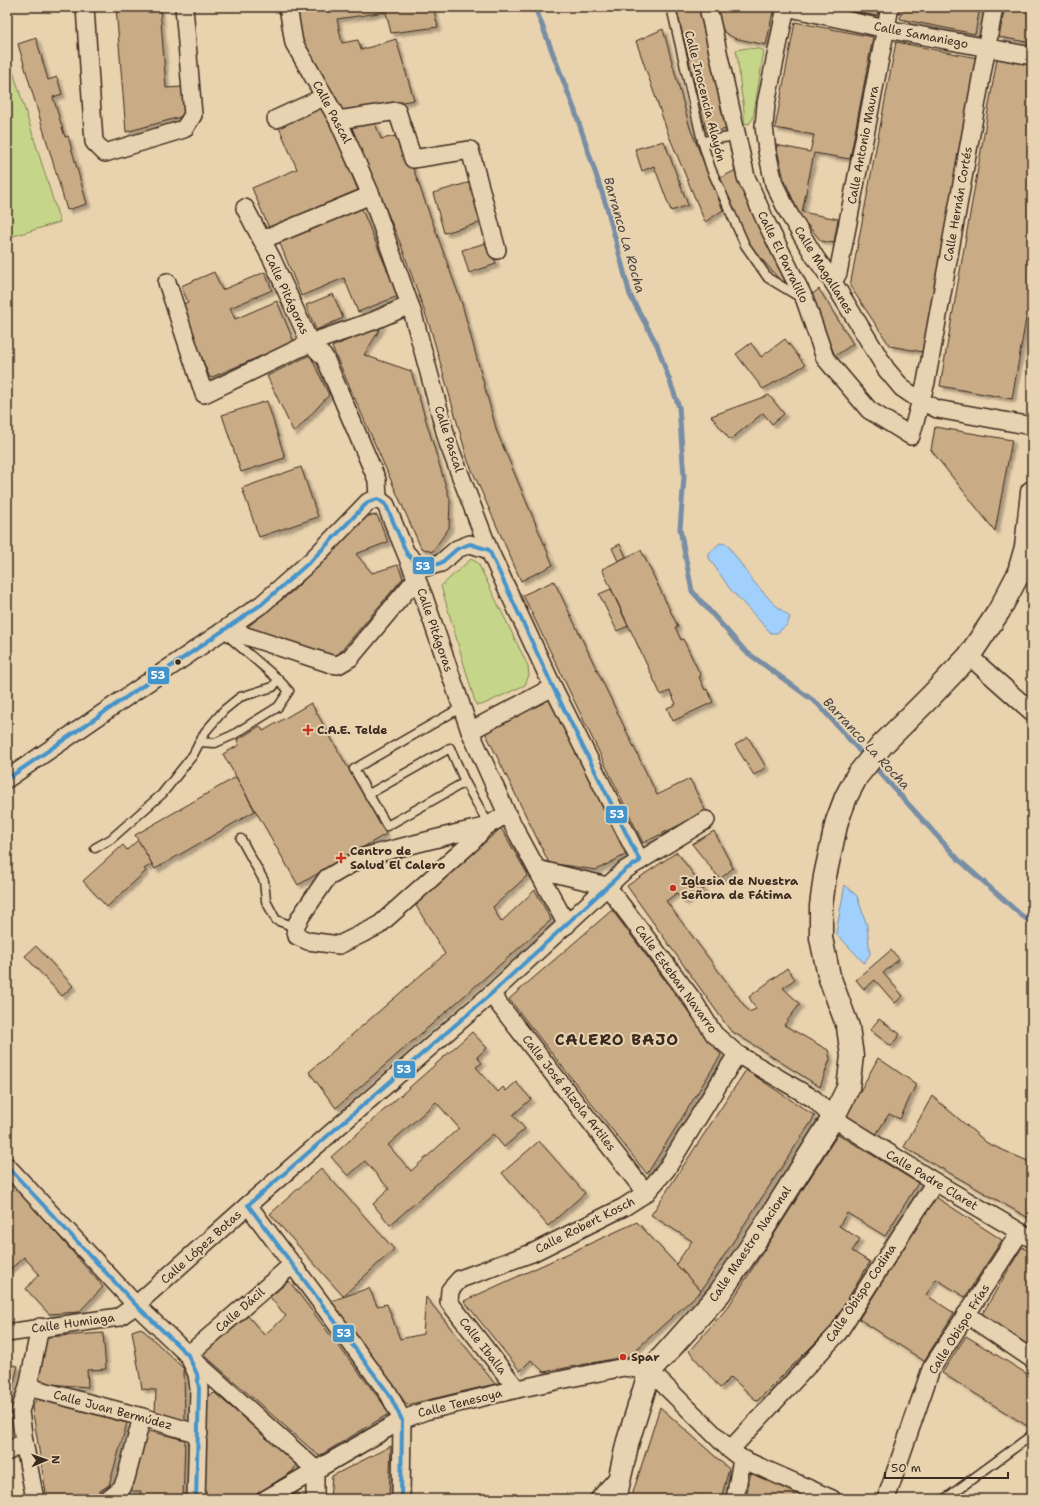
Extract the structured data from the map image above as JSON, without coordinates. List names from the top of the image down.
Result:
{
  "streets": {
    "street": [
      "Calle Samaniego",
      "Calle Pascal",
      "Calle Antonio Maura",
      "Calle Hernán Cortés",
      "Calle El Parralillo",
      "Calle Magallanes",
      "Calle Pitágoras",
      "Calle Esteban Navarro",
      "Calle José Alzola Artiles",
      "Calle Padre Claret",
      "Calle Robert Kosch",
      "Calle Maestro Nacional",
      "Calle López Botas",
      "Calle Obispo Codina",
      "Calle Dácil",
      "Calle Humiaga",
      "Calle Obispo Frías",
      "Calle Iballa",
      "Calle Tenesoya",
      "Calle Juan Bermúdez"
    ],
    "lane": ["Calle Inocencia Alayón"]
  },
  "crossings": [
    ["Calle Samaniego", "Calle Antonio Maura"],
    ["Calle Samaniego", "Calle Hernán Cortés"],
    ["Calle Samaniego", "Calle Magallanes"],
    ["Calle Inocencia Alayón", "Calle El Parralillo"],
    ["Calle Pascal", "Calle López Botas"],
    ["Calle Antonio Maura", "Calle Magallanes"],
    ["Calle Hernán Cortés", "Calle El Parralillo"],
    ["Calle Hernán Cortés", "Calle Magallanes"],
    ["Calle El Parralillo", "Calle Magallanes"],
    ["Calle Pitágoras", "Calle López Botas"],
    ["Calle Esteban Navarro", "Calle Padre Claret"],
    ["Calle Esteban Navarro", "Calle Robert Kosch"],
    ["Calle Esteban Navarro", "Calle Maestro Nacional"],
    ["Calle Esteban Navarro", "Calle López Botas"],
    ["Calle José Alzola Artiles", "Calle Robert Kosch"],
    ["Calle José Alzola Artiles", "Calle López Botas"],
    ["Calle Padre Claret", "Calle Maestro Nacional"],
    ["Calle Padre Claret", "Calle Obispo Codina"],
    ["Calle Padre Claret", "Calle Obispo Frías"],
    ["Calle Robert Kosch", "Calle Iballa"],
    ["Calle Maestro Nacional", "Calle Tenesoya"],
    ["Calle López Botas", "Calle Humiaga"],
    ["Calle Iballa", "Calle Tenesoya"]
  ],
  "districts": ["CALERO BAJO"],
  "water": ["Barranco La Rocha"],
  "places": {
    "health": ["C.A.E. Telde", "Centro de Salud El Calero"],
    "other": ["Iglesia de Nuestra Señora de Fátima", "Spar"]
  },
  "lines": ["transit line 53"],
  "scale_bar": "50 m",
  "north": "right"
}
